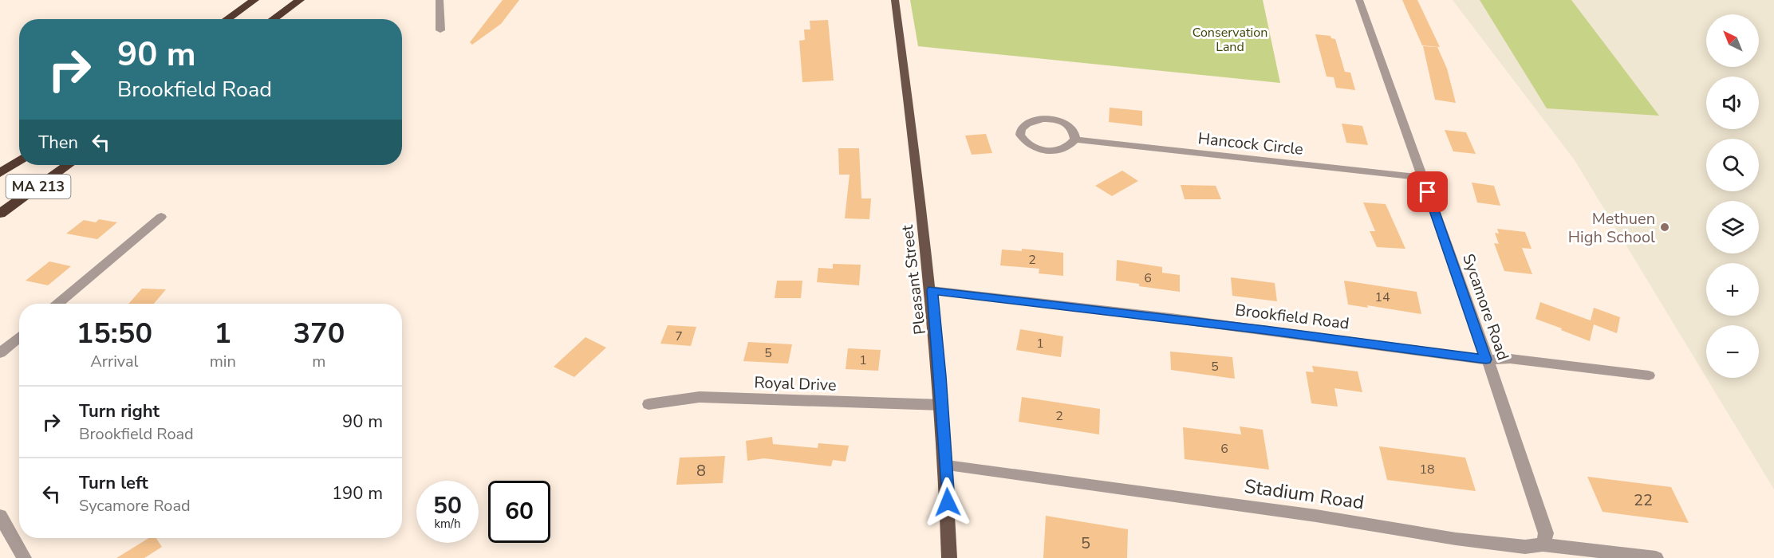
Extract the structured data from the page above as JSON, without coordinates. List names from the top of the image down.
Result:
{
  "streets": {
    "highway": ["MA 213"],
    "main road": ["Pleasant Street"],
    "street": [
      "Hancock Circle",
      "Sycamore Road",
      "Brookfield Road",
      "Royal Drive",
      "Stadium Road"
    ]
  },
  "crossings": [
    ["Hancock Circle", "Sycamore Road"],
    ["Pleasant Street", "Brookfield Road"],
    ["Pleasant Street", "Royal Drive"],
    ["Pleasant Street", "Stadium Road"],
    ["Sycamore Road", "Brookfield Road"],
    ["Sycamore Road", "Stadium Road"]
  ],
  "parks": ["Conservation Land"],
  "places": ["Methuen High School"],
  "house_numbers": [
    "2",
    "6",
    "14",
    "7",
    "1",
    "5",
    "1",
    "5",
    "2",
    "6",
    "18",
    "8",
    "22",
    "5"
  ],
  "north": "top left",
  "page": {
    "map_buttons": ["+", "−"],
    "turn": ["90 m", "Brookfield Road"],
    "then": "Then",
    "eta": [
      "15:50",
      "Arrival",
      "1",
      "min",
      "370",
      "m"
    ],
    "list": [
      {
        "name": "Turn right",
        "note": "Brookfield Road",
        "value": "90 m"
      },
      {
        "name": "Turn left",
        "note": "Sycamore Road",
        "value": "190 m"
      }
    ],
    "speed": "50 km/h",
    "limit": "60"
  }
}
